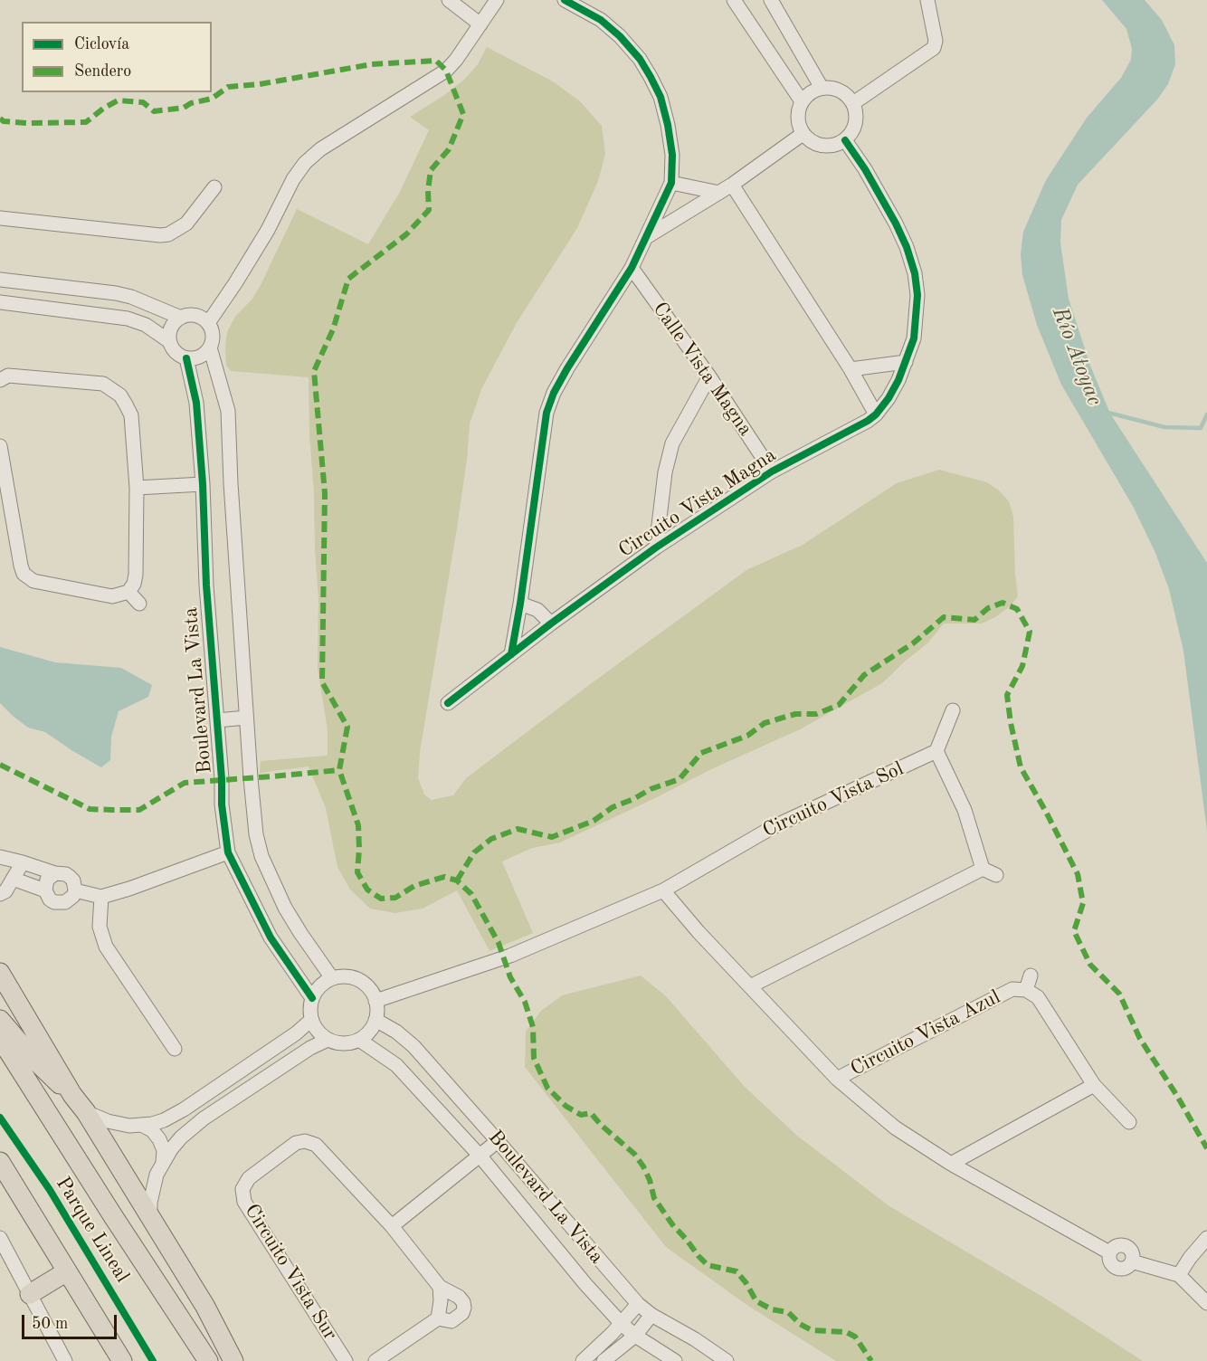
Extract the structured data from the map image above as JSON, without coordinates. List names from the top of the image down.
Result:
{
  "streets": {
    "street": [
      "Calle Vista Magna",
      "Circuito Vista Magna",
      "Boulevard La Vista",
      "Circuito Vista Sol",
      "Circuito Vista Azul",
      "Circuito Vista Sur"
    ],
    "cycle path": ["Parque Lineal"]
  },
  "crossings": [
    ["Calle Vista Magna", "Circuito Vista Magna"],
    ["Boulevard La Vista", "Circuito Vista Sol"],
    ["Circuito Vista Sol", "Circuito Vista Azul"]
  ],
  "water": ["Río Atoyac"],
  "legend": ["Ciclovía", "Sendero"],
  "scale_bar": "50 m"
}
